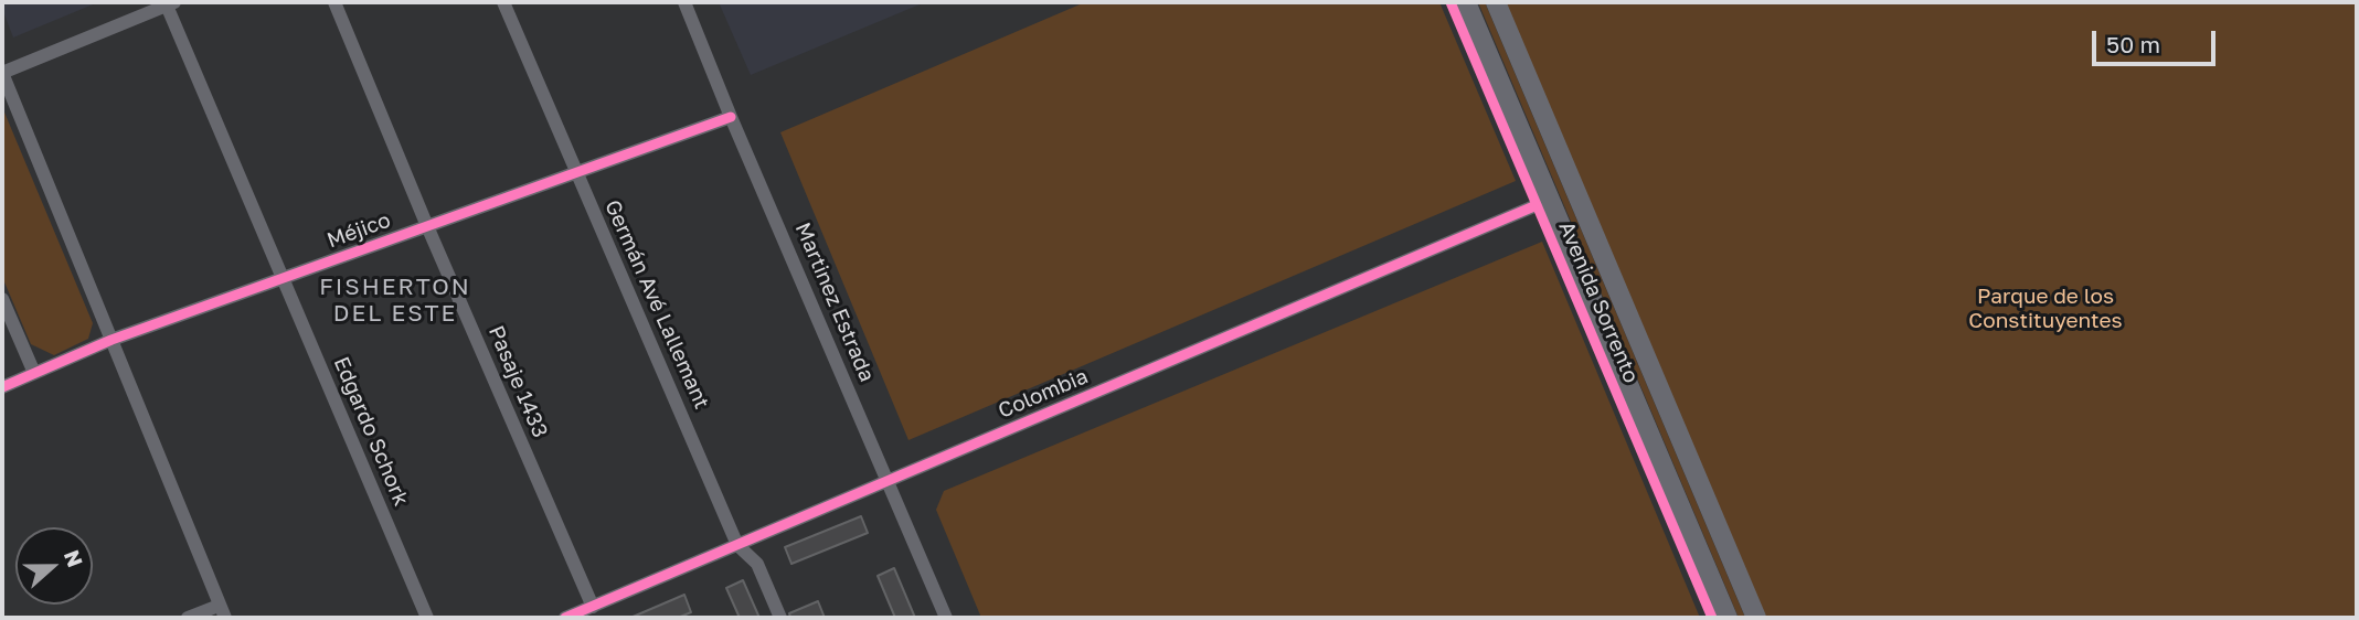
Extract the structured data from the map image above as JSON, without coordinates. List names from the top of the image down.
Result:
{
  "streets": {
    "main road": ["Avenida Sorrento"],
    "street": [
      "Méjico",
      "Martinez Estrada",
      "Germán Avé Lallemant",
      "Pasaje 1433",
      "Colombia",
      "Edgardo Schork"
    ]
  },
  "crossings": [
    ["Méjico", "Martinez Estrada"],
    ["Méjico", "Germán Avé Lallemant"],
    ["Méjico", "Pasaje 1433"],
    ["Méjico", "Edgardo Schork"],
    ["Martinez Estrada", "Colombia"],
    ["Germán Avé Lallemant", "Colombia"],
    ["Pasaje 1433", "Colombia"]
  ],
  "districts": ["FISHERTON DEL ESTE"],
  "parks": ["Parque de los Constituyentes"],
  "scale_bar": "50 m",
  "north": "right"
}
